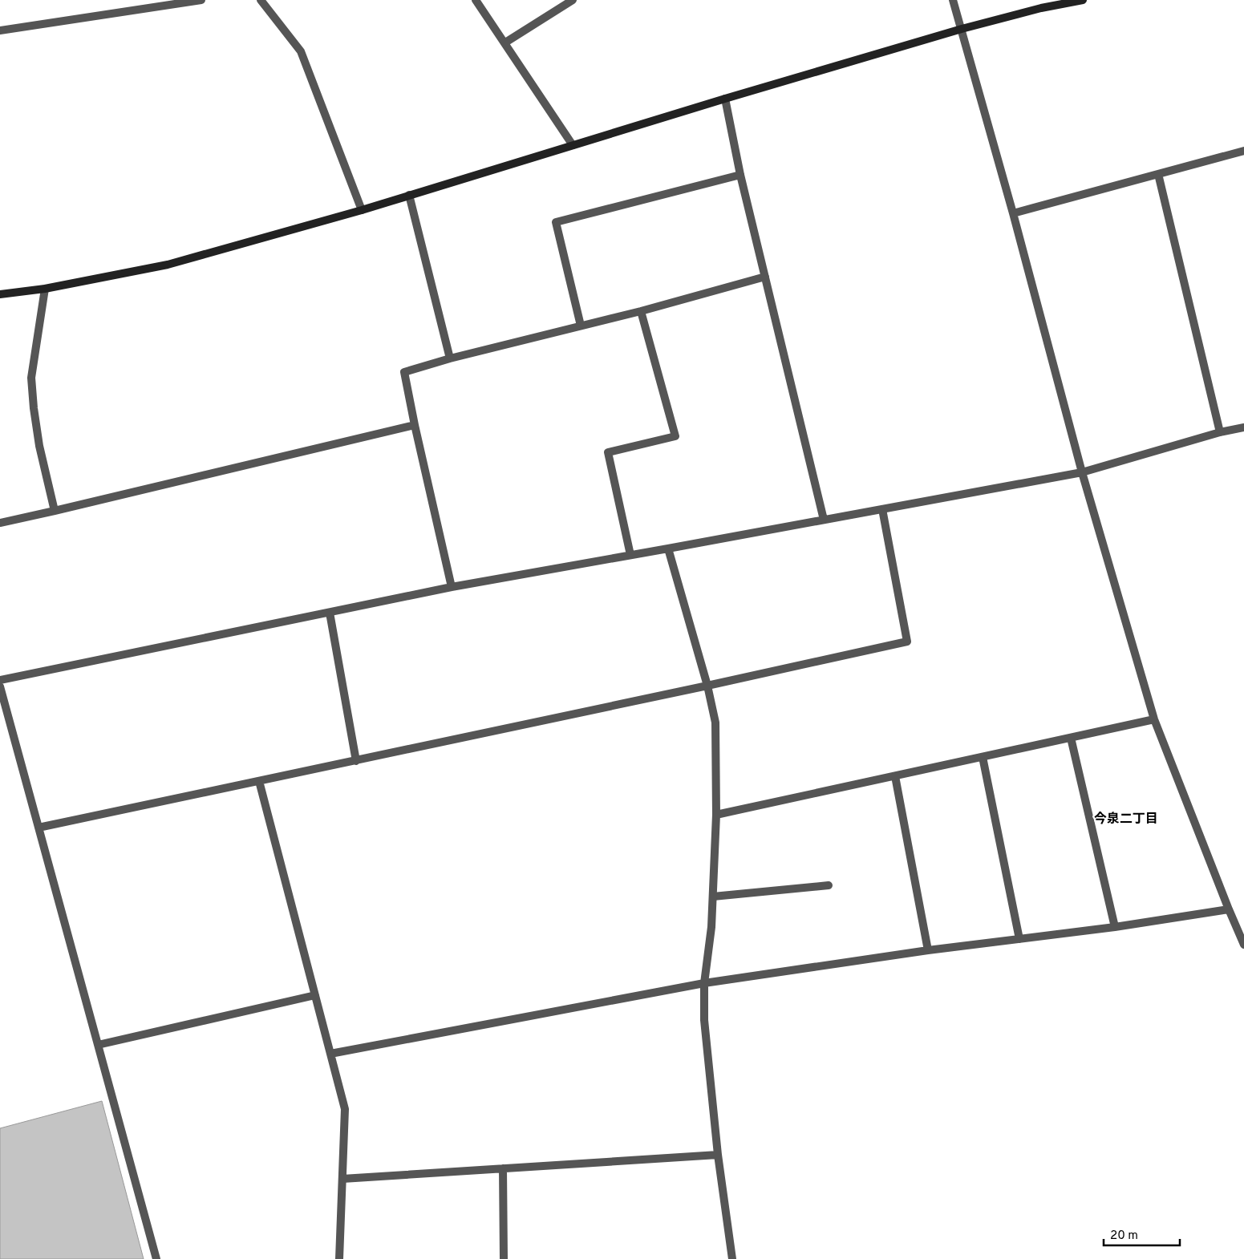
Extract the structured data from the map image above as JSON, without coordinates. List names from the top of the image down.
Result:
{
  "districts": ["今泉二丁目"],
  "scale_bar": "20 m"
}
